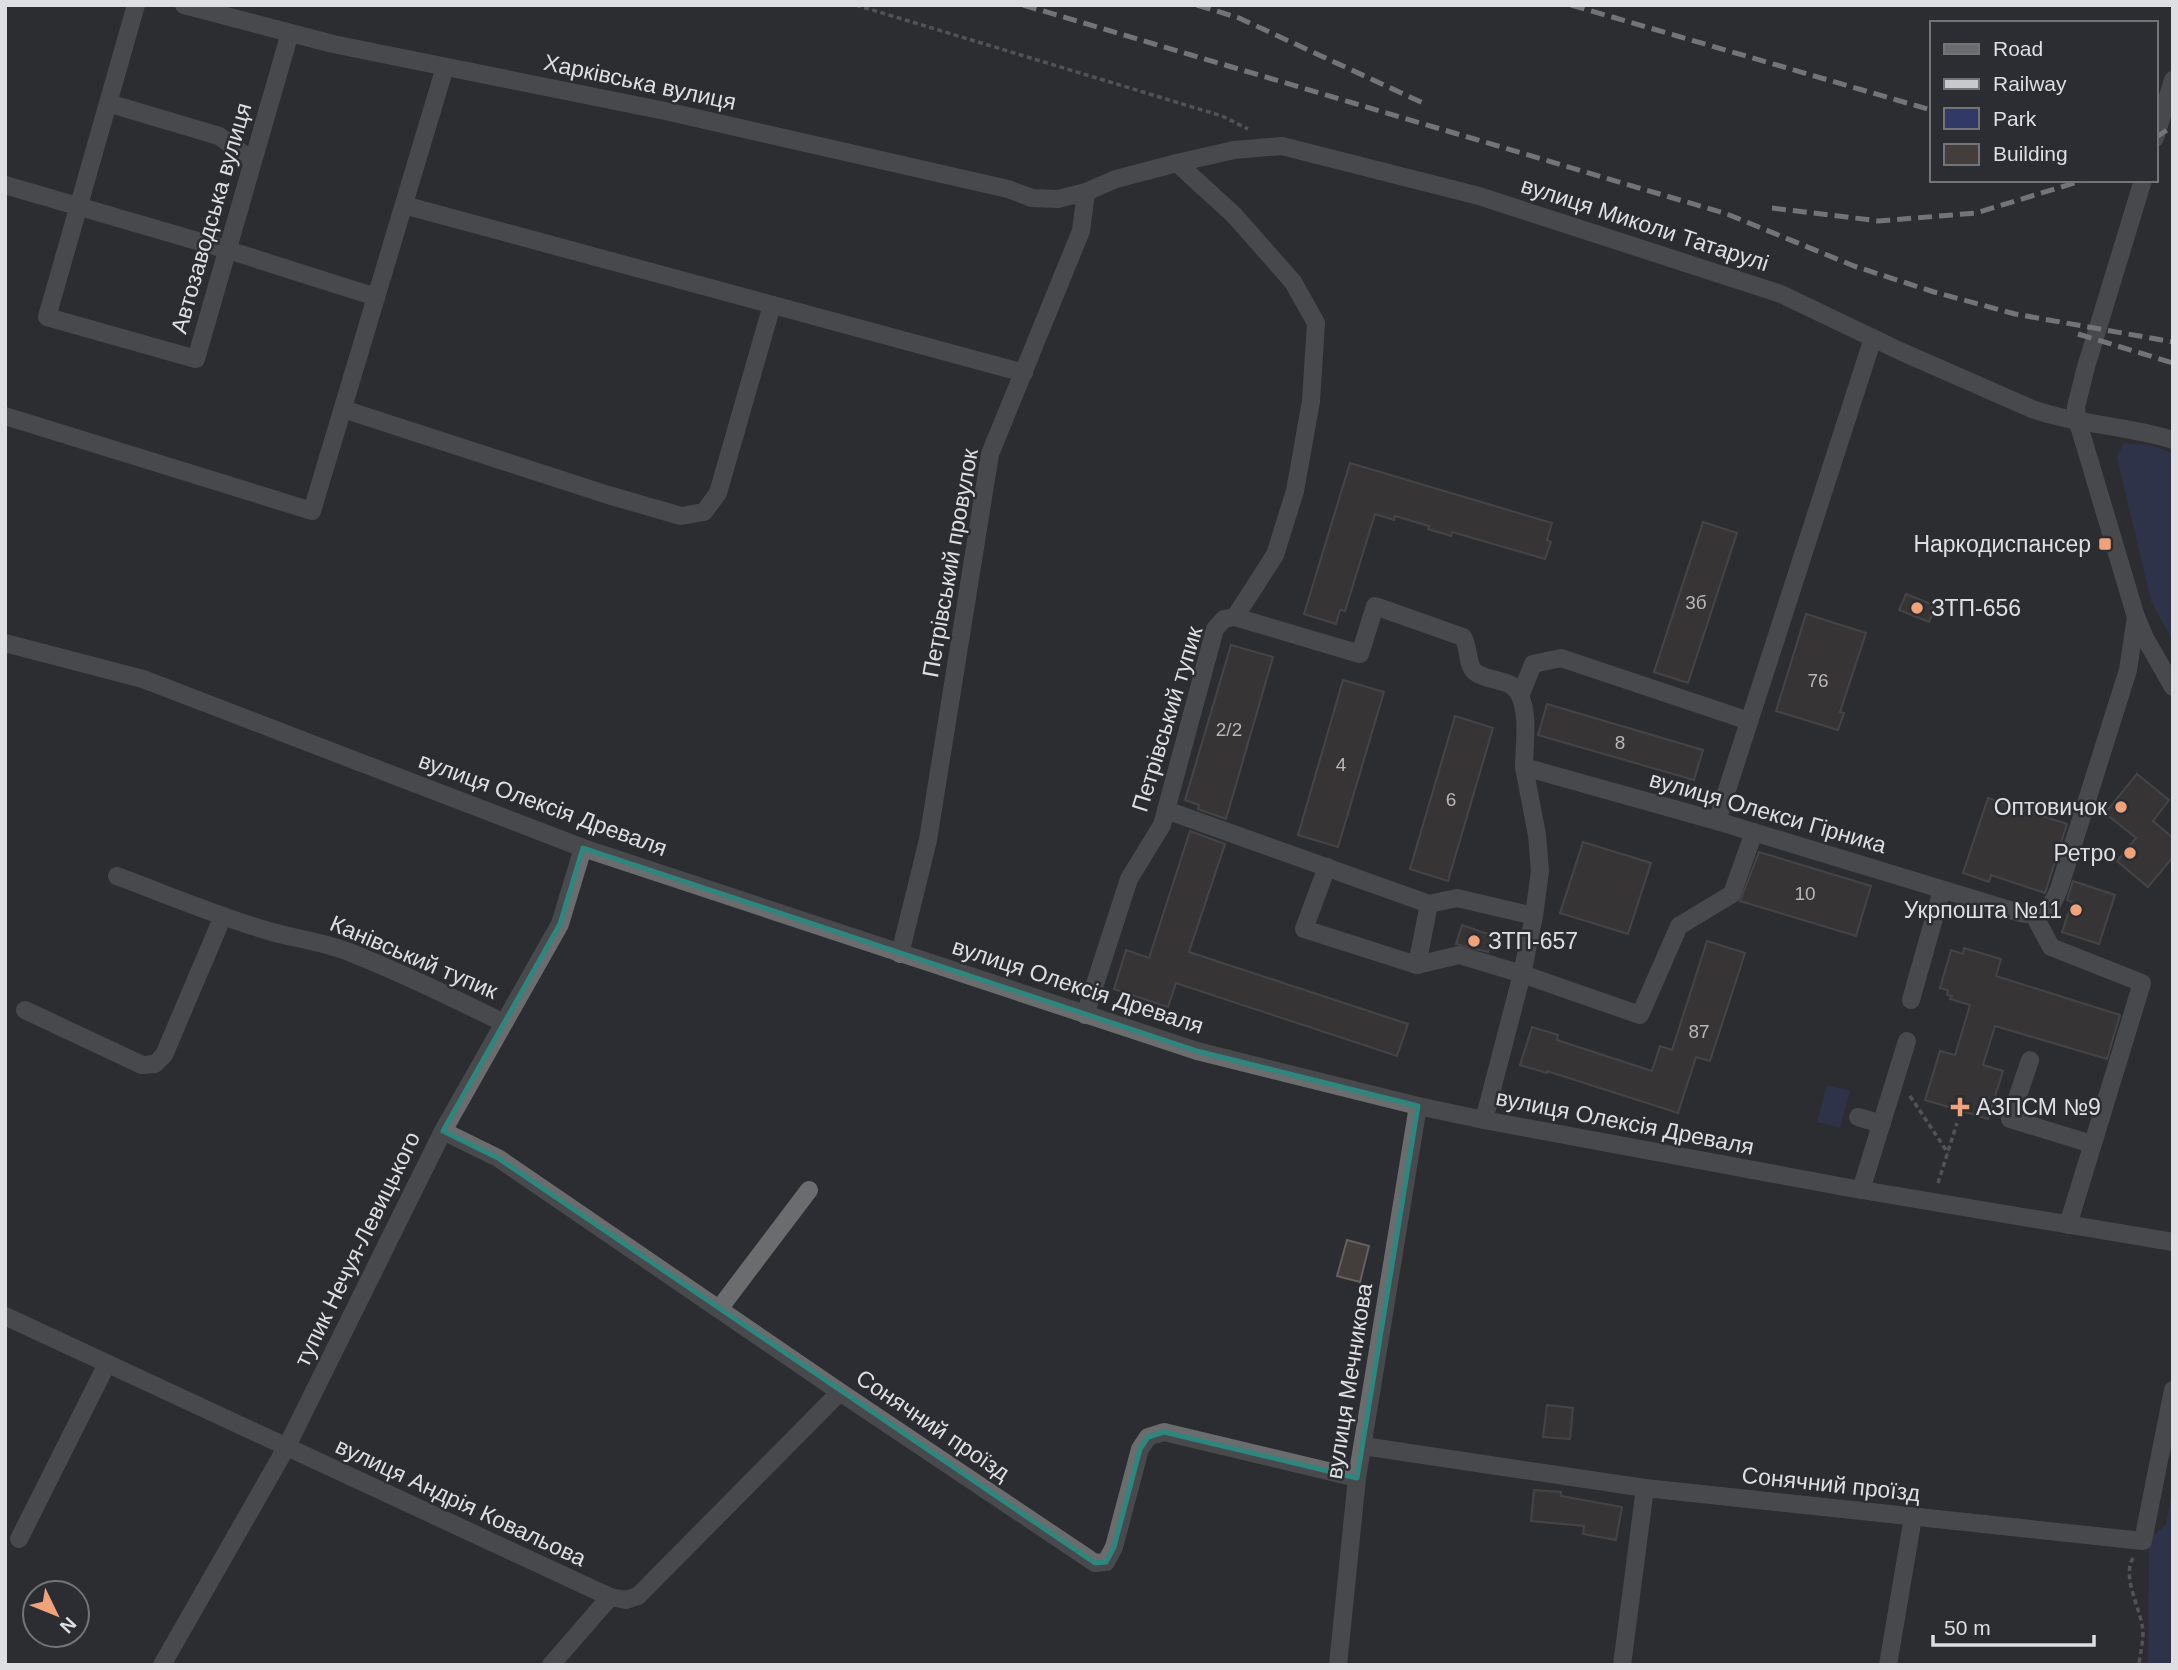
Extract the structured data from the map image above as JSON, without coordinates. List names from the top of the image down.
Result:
{
  "streets": {
    "street": [
      "Харківська вулиця",
      "Автозаводська вулиця",
      "вулиця Миколи Татарулі",
      "Петрівський провулок",
      "Петрівський тупик",
      "вулиця Олексія Древаля",
      "вулиця Олекси Гірника",
      "Канівський тупик",
      "тупик Нечуя-Левицького",
      "вулиця Мечникова",
      "Сонячний проїзд",
      "вулиця Андрія Ковальова"
    ]
  },
  "crossings": [
    ["Харківська вулиця", "Автозаводська вулиця"],
    ["Харківська вулиця", "вулиця Миколи Татарулі"],
    ["Харківська вулиця", "Петрівський провулок"],
    ["вулиця Миколи Татарулі", "Петрівський провулок"],
    ["Петрівський провулок", "вулиця Олексія Древаля"],
    ["Петрівський тупик", "вулиця Олексія Древаля"],
    ["вулиця Олексія Древаля", "тупик Нечуя-Левицького"],
    ["вулиця Олексія Древаля", "вулиця Мечникова"],
    ["Канівський тупик", "тупик Нечуя-Левицького"],
    ["тупик Нечуя-Левицького", "Сонячний проїзд"],
    ["тупик Нечуя-Левицького", "вулиця Андрія Ковальова"],
    ["вулиця Мечникова", "Сонячний проїзд"]
  ],
  "places": {
    "transit": ["Наркодиспансер"],
    "other": [
      "ЗТП-656",
      "Оптовичок",
      "Ретро",
      "Укрпошта №11",
      "ЗТП-657"
    ],
    "health": ["АЗПСМ №9"]
  },
  "house_numbers": [
    "3б",
    "76",
    "2/2",
    "8",
    "4",
    "6",
    "10",
    "87"
  ],
  "legend": [
    "Road",
    "Railway",
    "Park",
    "Building"
  ],
  "scale_bar": "50 m",
  "north": "bottom right"
}
